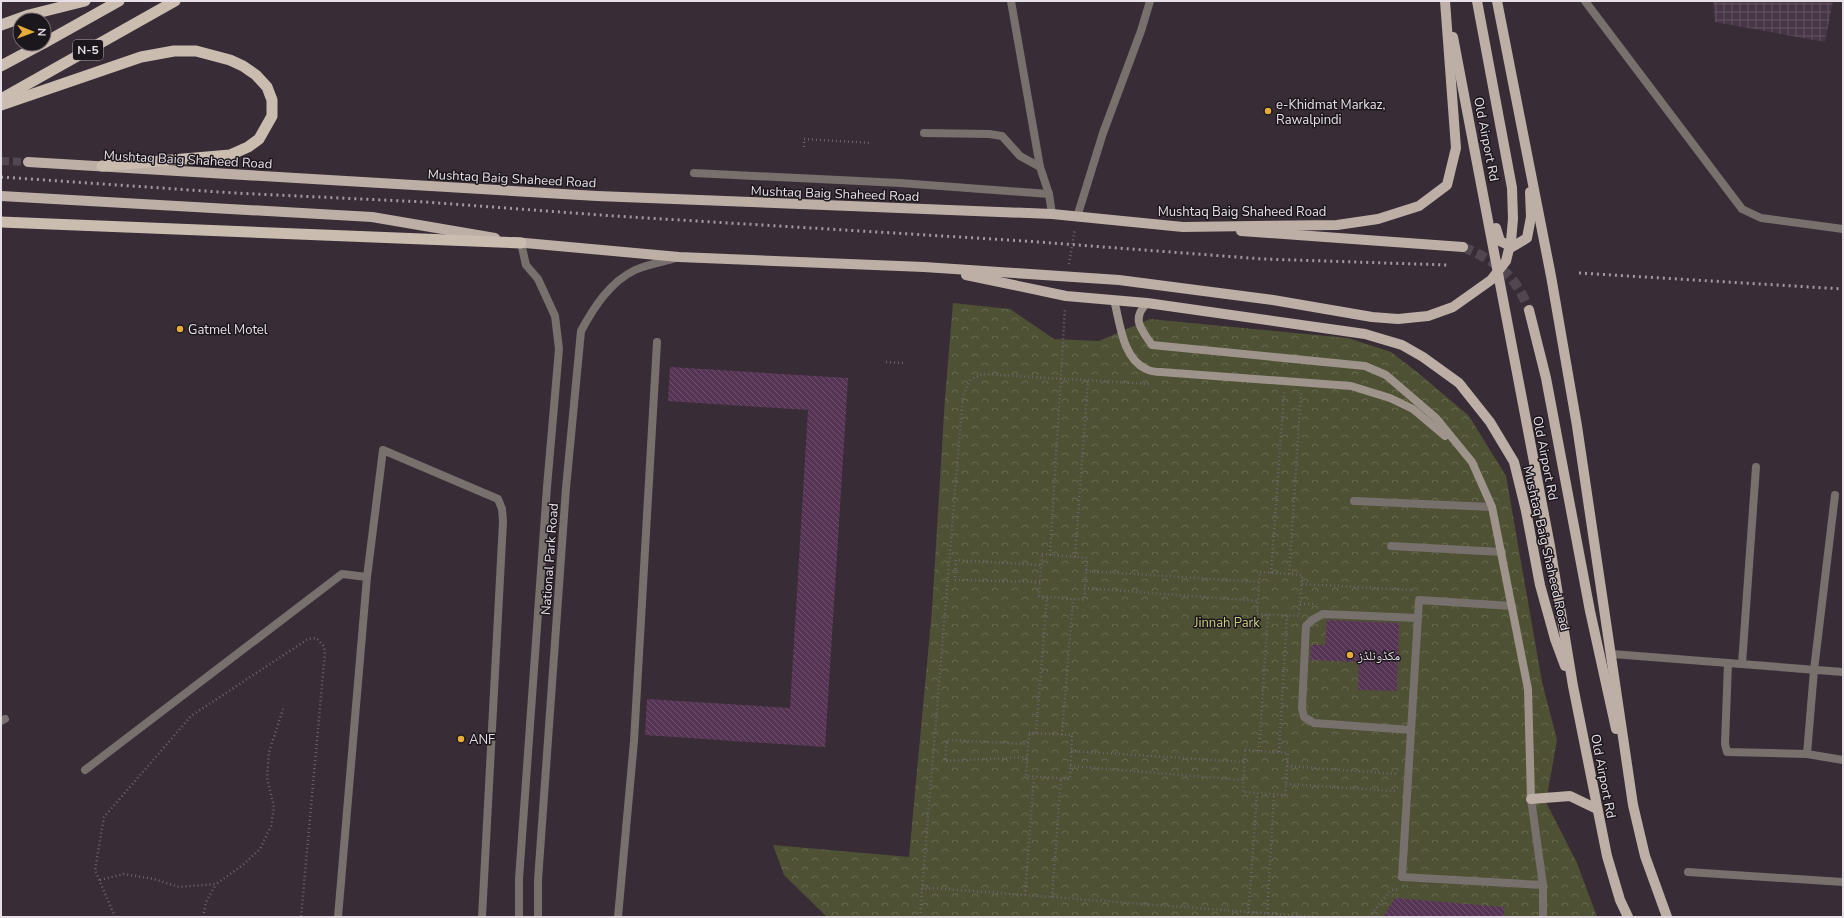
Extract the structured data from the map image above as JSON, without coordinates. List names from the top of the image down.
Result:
{
  "streets": {
    "highway": ["N-5"],
    "main road": ["Old Airport Rd", "Mushtaq Baig Shaheed Road"],
    "street": ["National Park Road"]
  },
  "crossings": [
    ["Old Airport Rd", "Mushtaq Baig Shaheed Road"]
  ],
  "parks": ["Jinnah Park"],
  "places": [
    "e-Khidmat Markaz, Rawalpindi",
    "Gatmel Motel",
    "مکڈونلڈز",
    "ANF"
  ],
  "north": "right"
}
